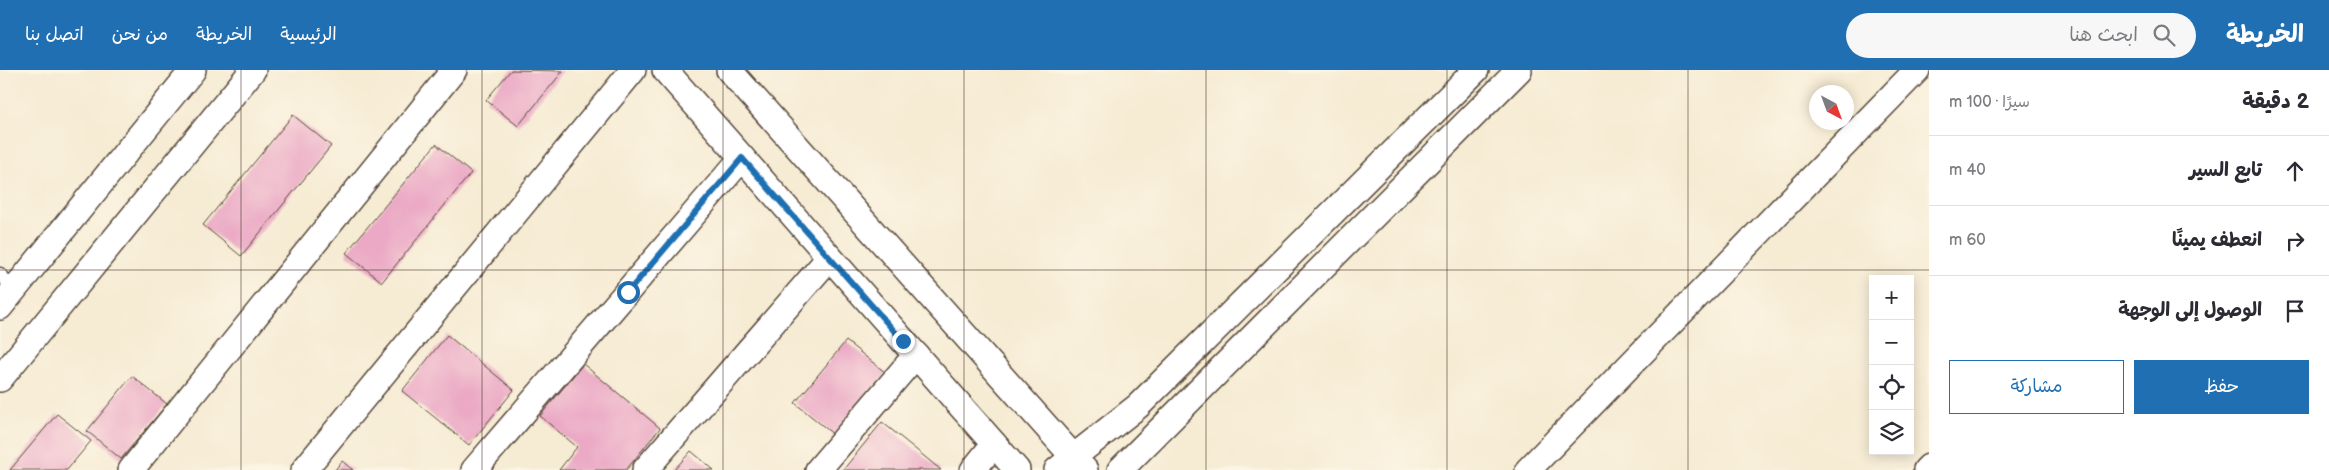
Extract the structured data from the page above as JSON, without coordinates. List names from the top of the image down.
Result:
{
  "north": "bottom right",
  "page": {
    "header": "الخريطة",
    "search": "ابحث هنا",
    "nav": [
      "الرئيسية",
      "الخريطة",
      "من نحن",
      "اتصل بنا"
    ],
    "heading": ["2 دقيقة", "سيرًا · 100 m"],
    "list": [
      ["تابع السير", "40 m"],
      ["انعطف يمينًا", "60 m"],
      "الوصول إلى الوجهة"
    ],
    "map_buttons": ["+", "−"],
    "buttons": ["حفظ", "مشاركة"]
  }
}
